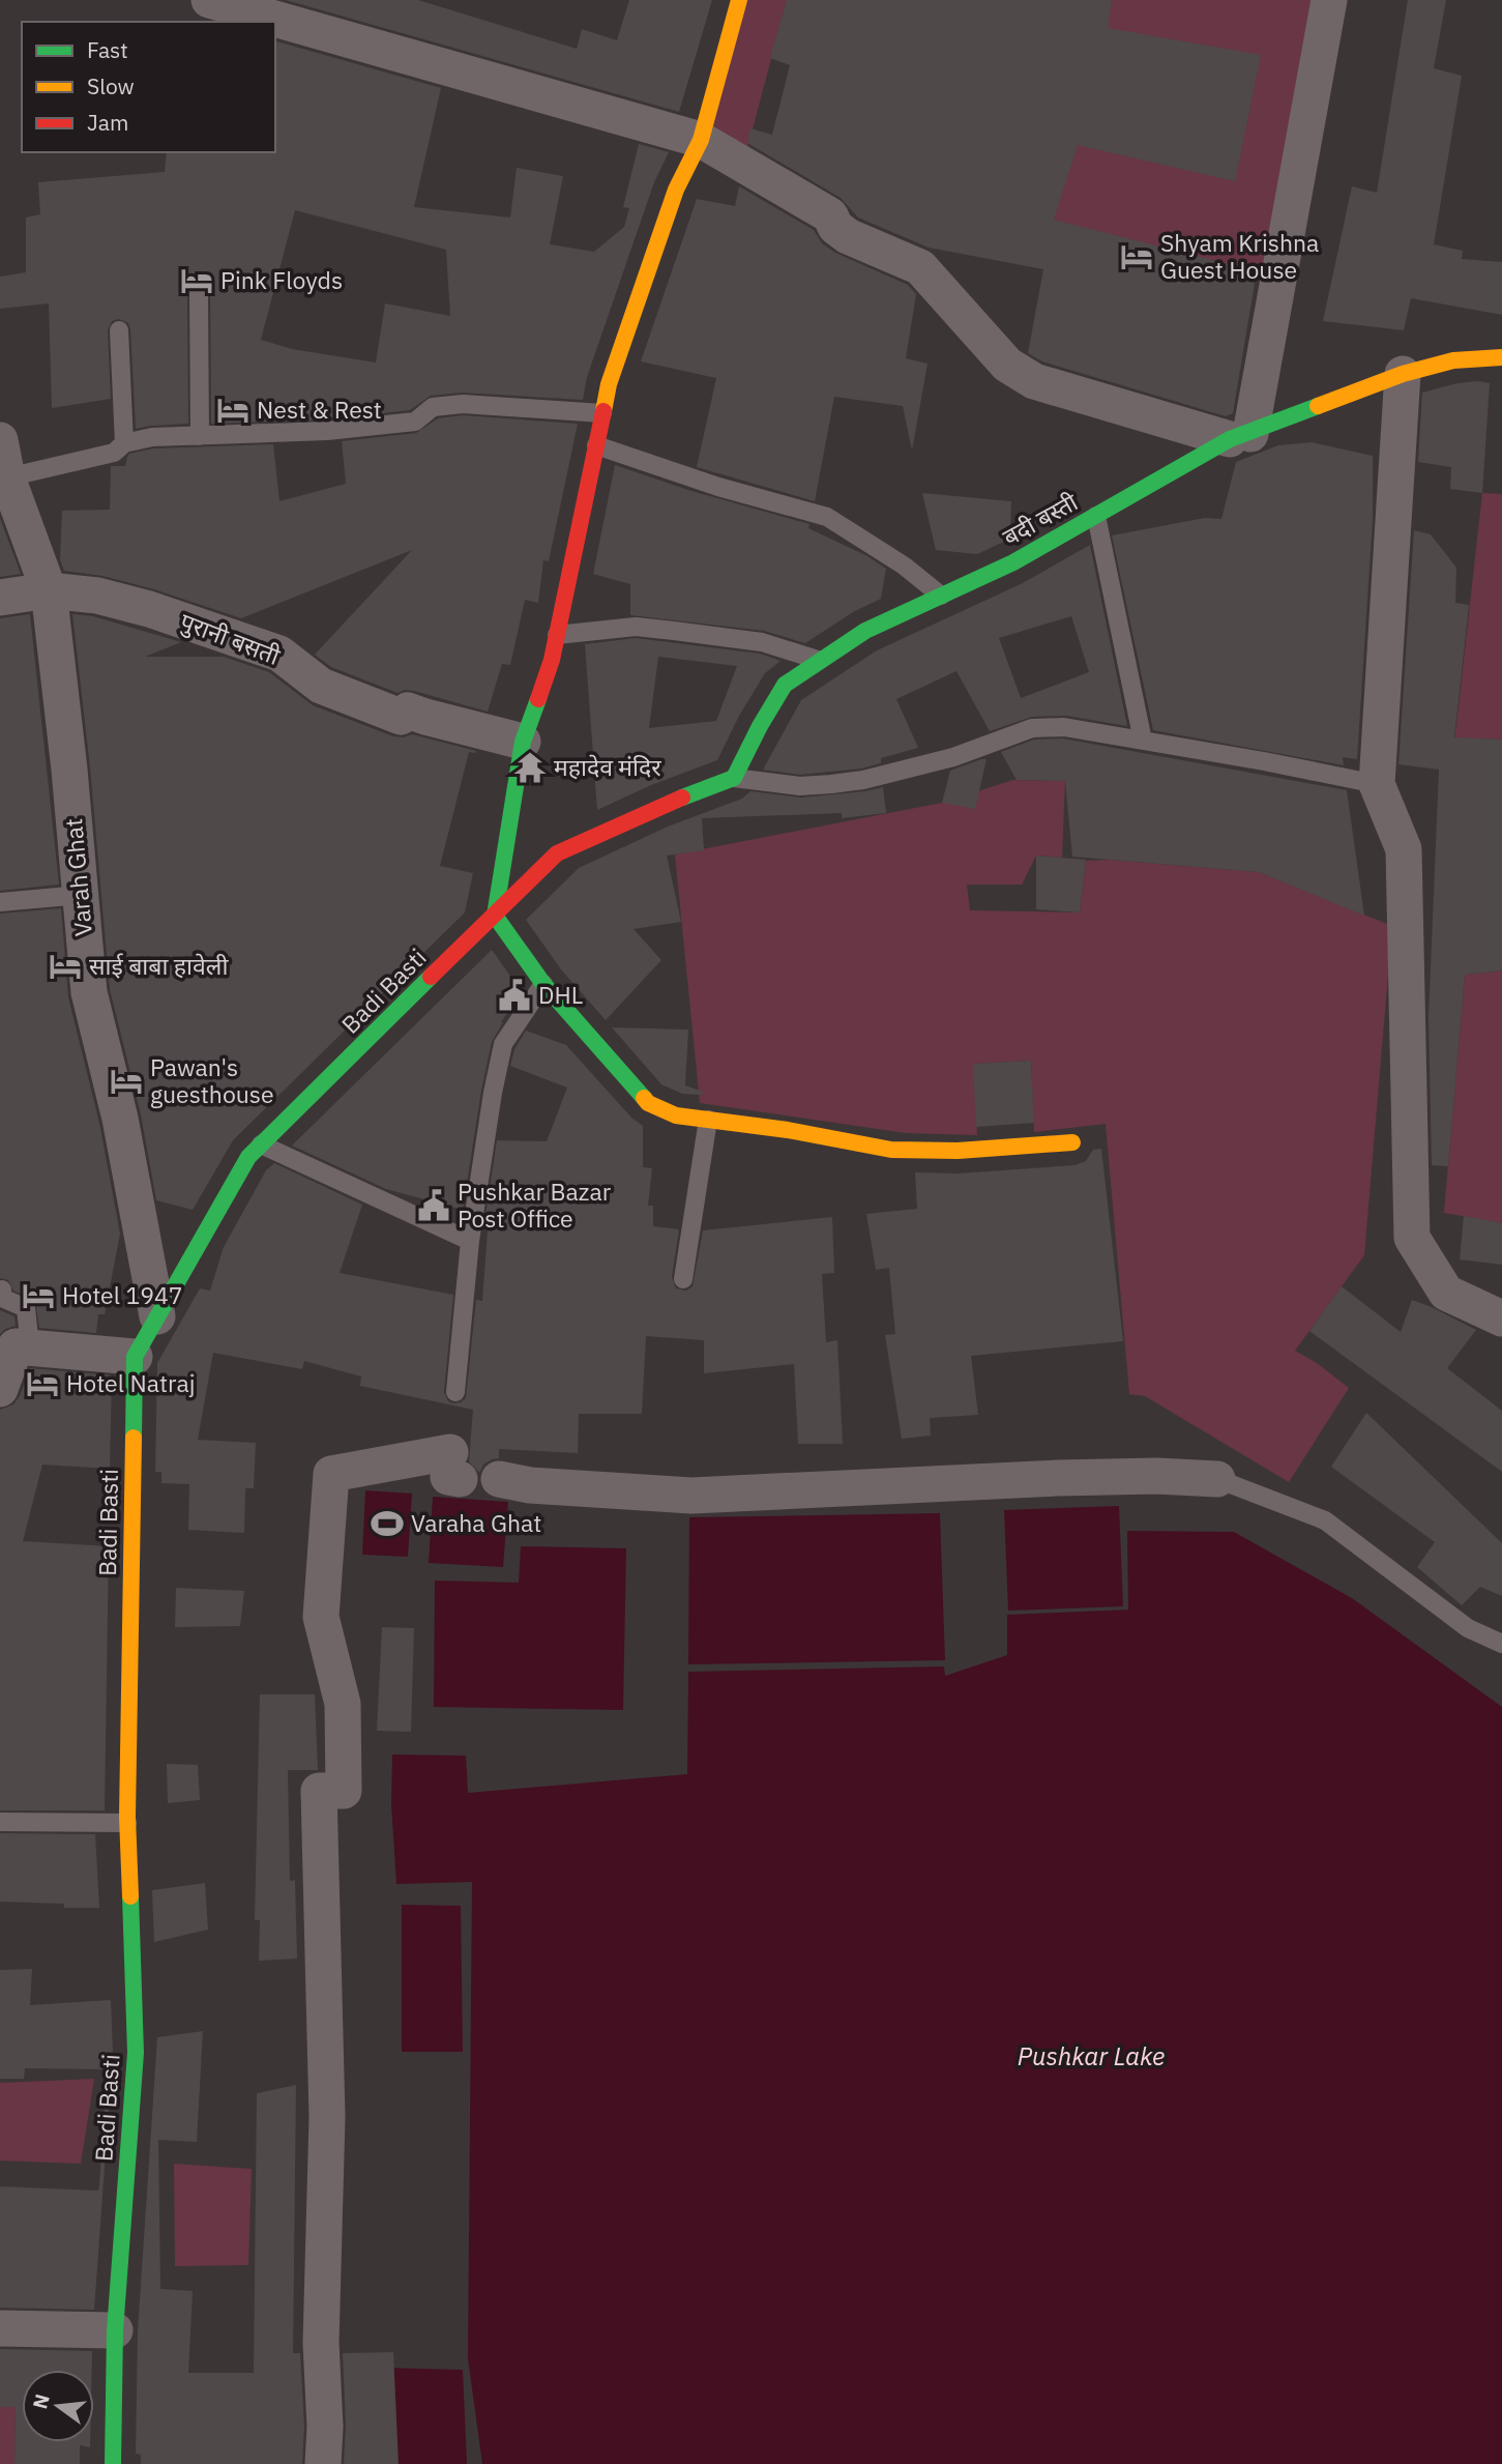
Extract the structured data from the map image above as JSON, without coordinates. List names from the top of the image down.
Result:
{
  "streets": {
    "street": [
      "बदी बस्ती",
      "पुरानी बसती",
      "Varah Ghat",
      "Badi Basti"
    ]
  },
  "crossings": [
    ["बदी बस्ती", "Badi Basti"],
    ["पुरानी बसती", "Varah Ghat"],
    ["Varah Ghat", "Badi Basti"]
  ],
  "water": ["Pushkar Lake"],
  "places": {
    "hotel": [
      "Shyam Krishna Guest House",
      "Pink Floyds",
      "Nest & Rest",
      "साई बाबा हावेली",
      "Pawan's guesthouse",
      "Hotel 1947",
      "Hotel Natraj"
    ],
    "temple": ["महादेव मंदिर"],
    "public building": ["DHL", "Pushkar Bazar Post Office"],
    "sports": ["Varaha Ghat"]
  },
  "legend": ["Fast", "Slow", "Jam"],
  "north": "left"
}
